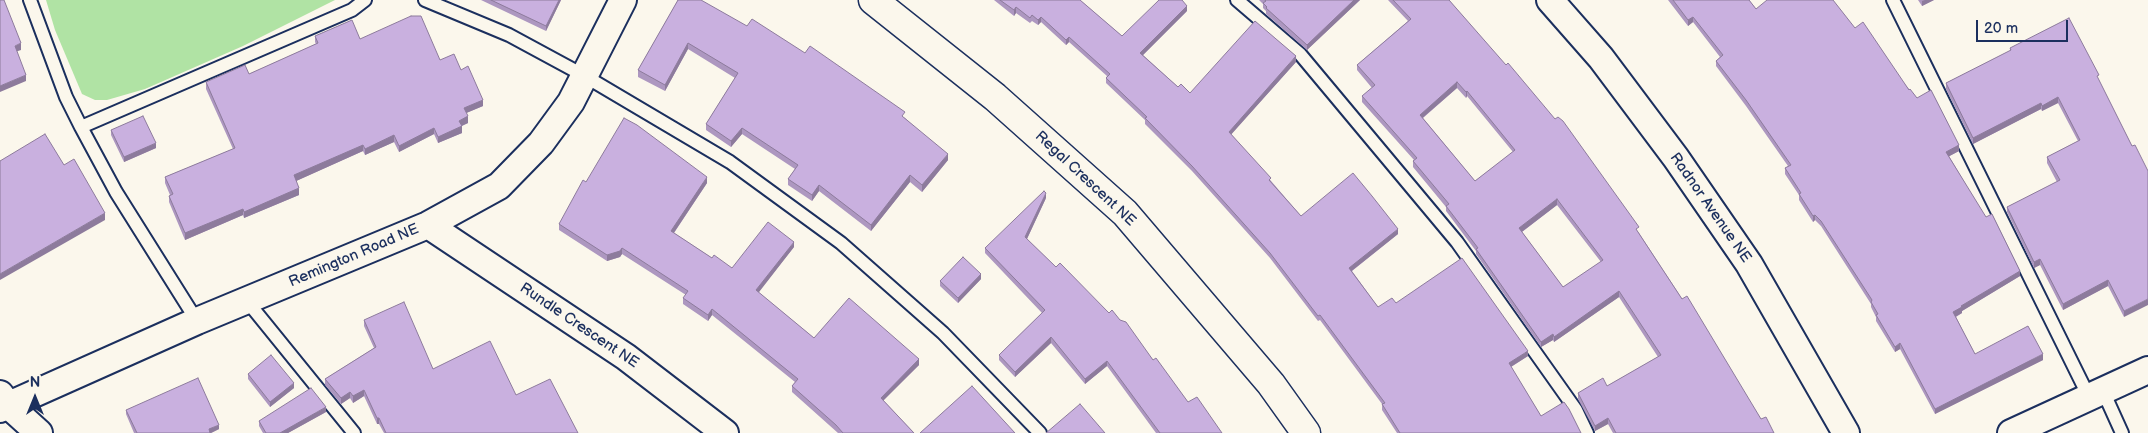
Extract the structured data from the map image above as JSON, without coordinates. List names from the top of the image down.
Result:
{
  "streets": {
    "street": [
      "Regal Crescent NE",
      "Radnor Avenue NE",
      "Remington Road NE",
      "Rundle Crescent NE"
    ]
  },
  "crossings": [
    ["Remington Road NE", "Rundle Crescent NE"]
  ],
  "scale_bar": "20 m",
  "north": "top"
}
